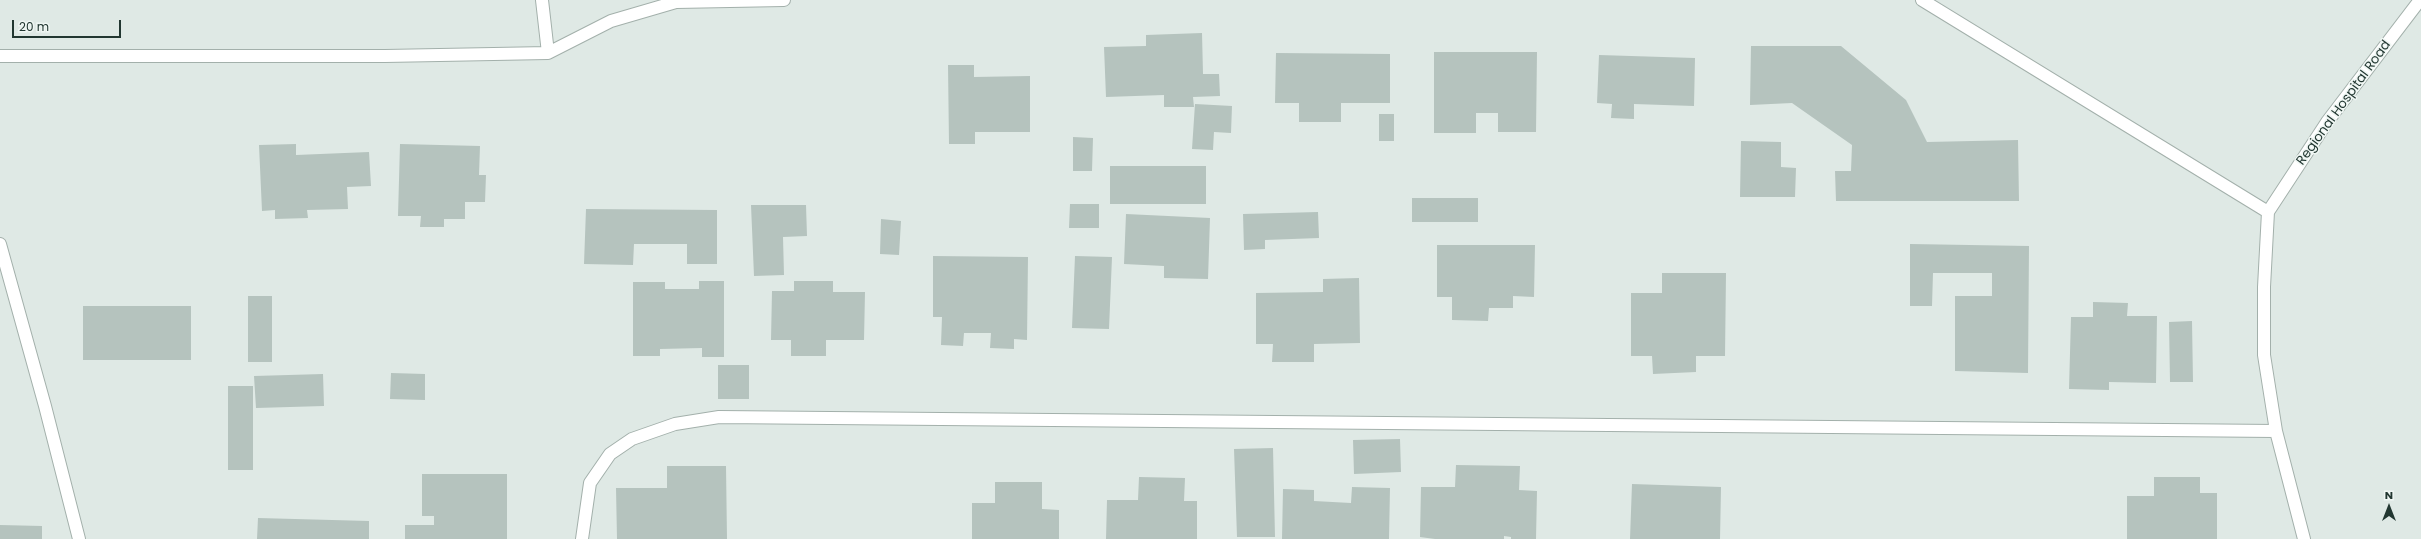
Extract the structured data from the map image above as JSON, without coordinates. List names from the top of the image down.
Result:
{
  "streets": {
    "street": ["Regional Hospital Road"]
  },
  "scale_bar": "20 m",
  "north": "top"
}
